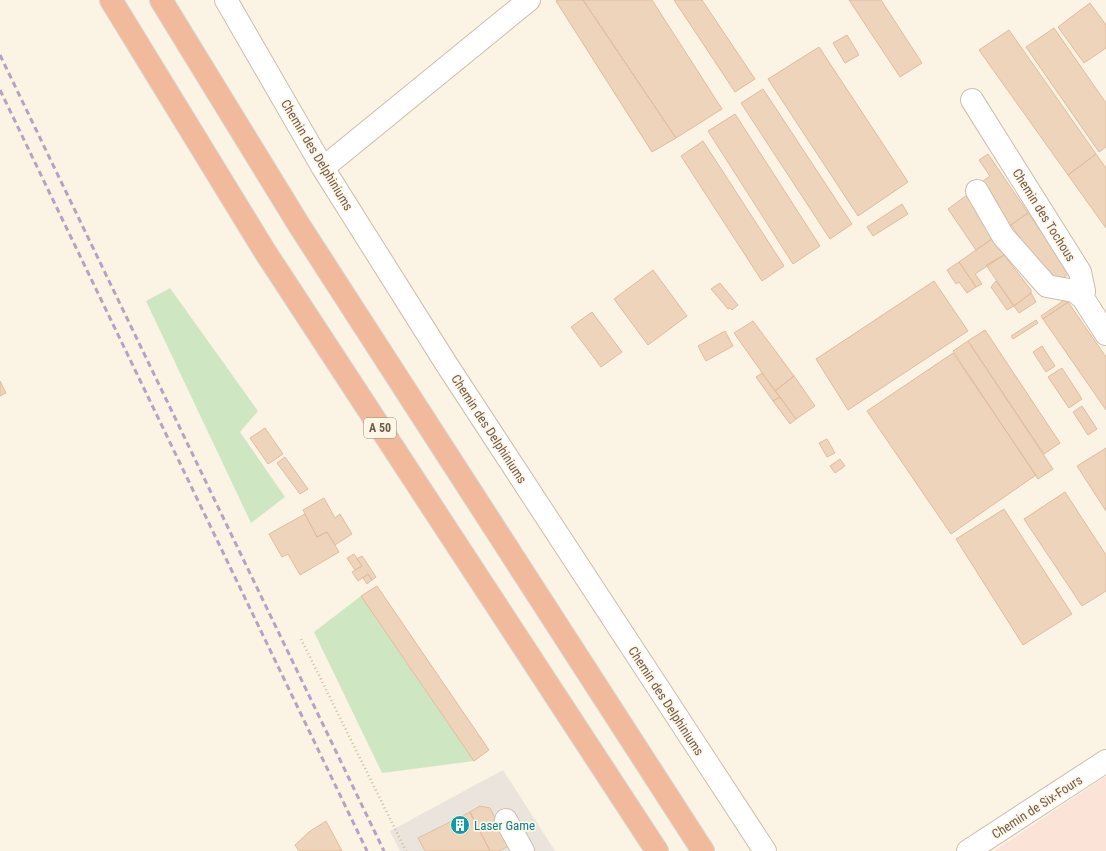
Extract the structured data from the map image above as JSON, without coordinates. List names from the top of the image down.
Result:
{
  "streets": {
    "highway": ["A 50"],
    "street": ["Chemin des Delphiniums", "Chemin des Tochous", "Chemin de Six-Fours"]
  },
  "places": {
    "building": ["Laser Game"]
  }
}
